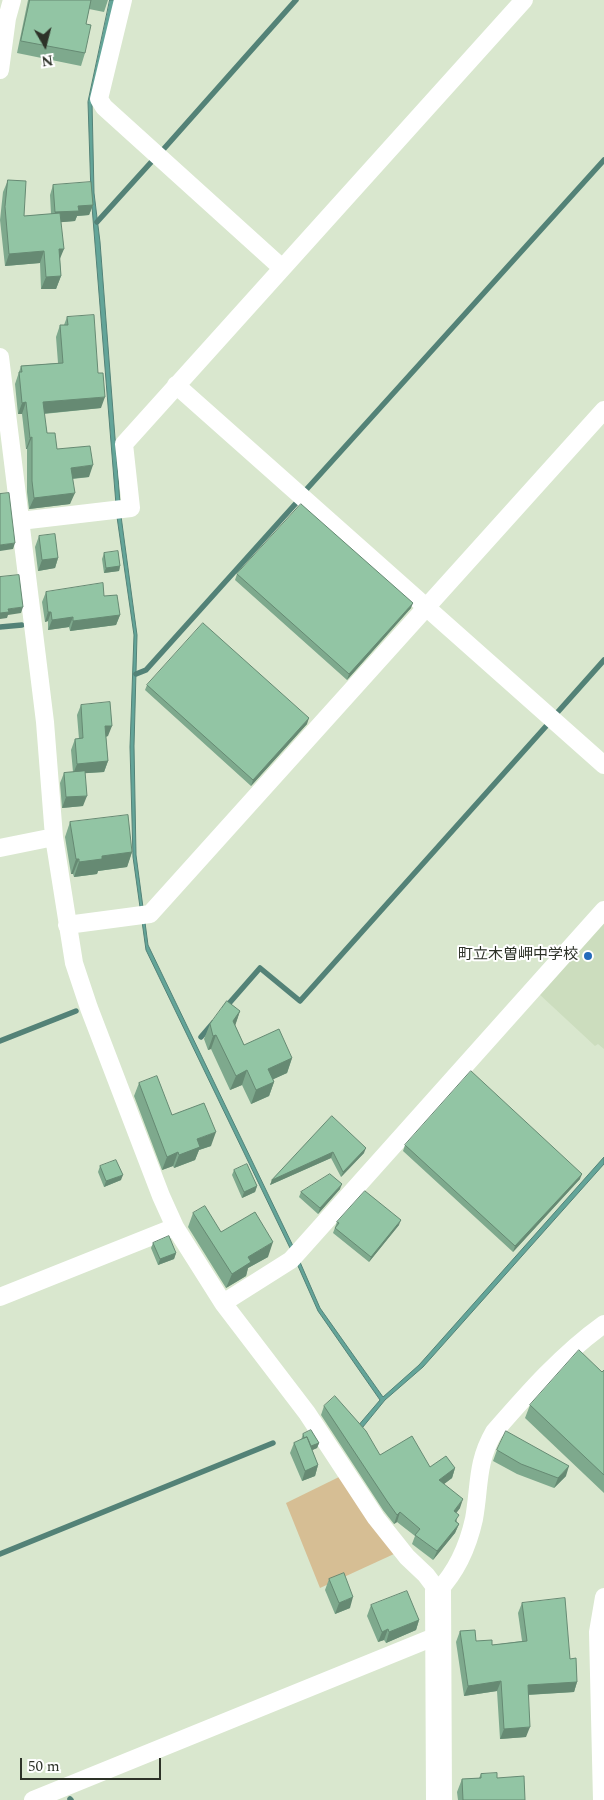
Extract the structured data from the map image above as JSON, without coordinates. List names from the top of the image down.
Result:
{
  "places": ["町立木曽岬中学校"],
  "scale_bar": "50 m",
  "north": "bottom"
}
